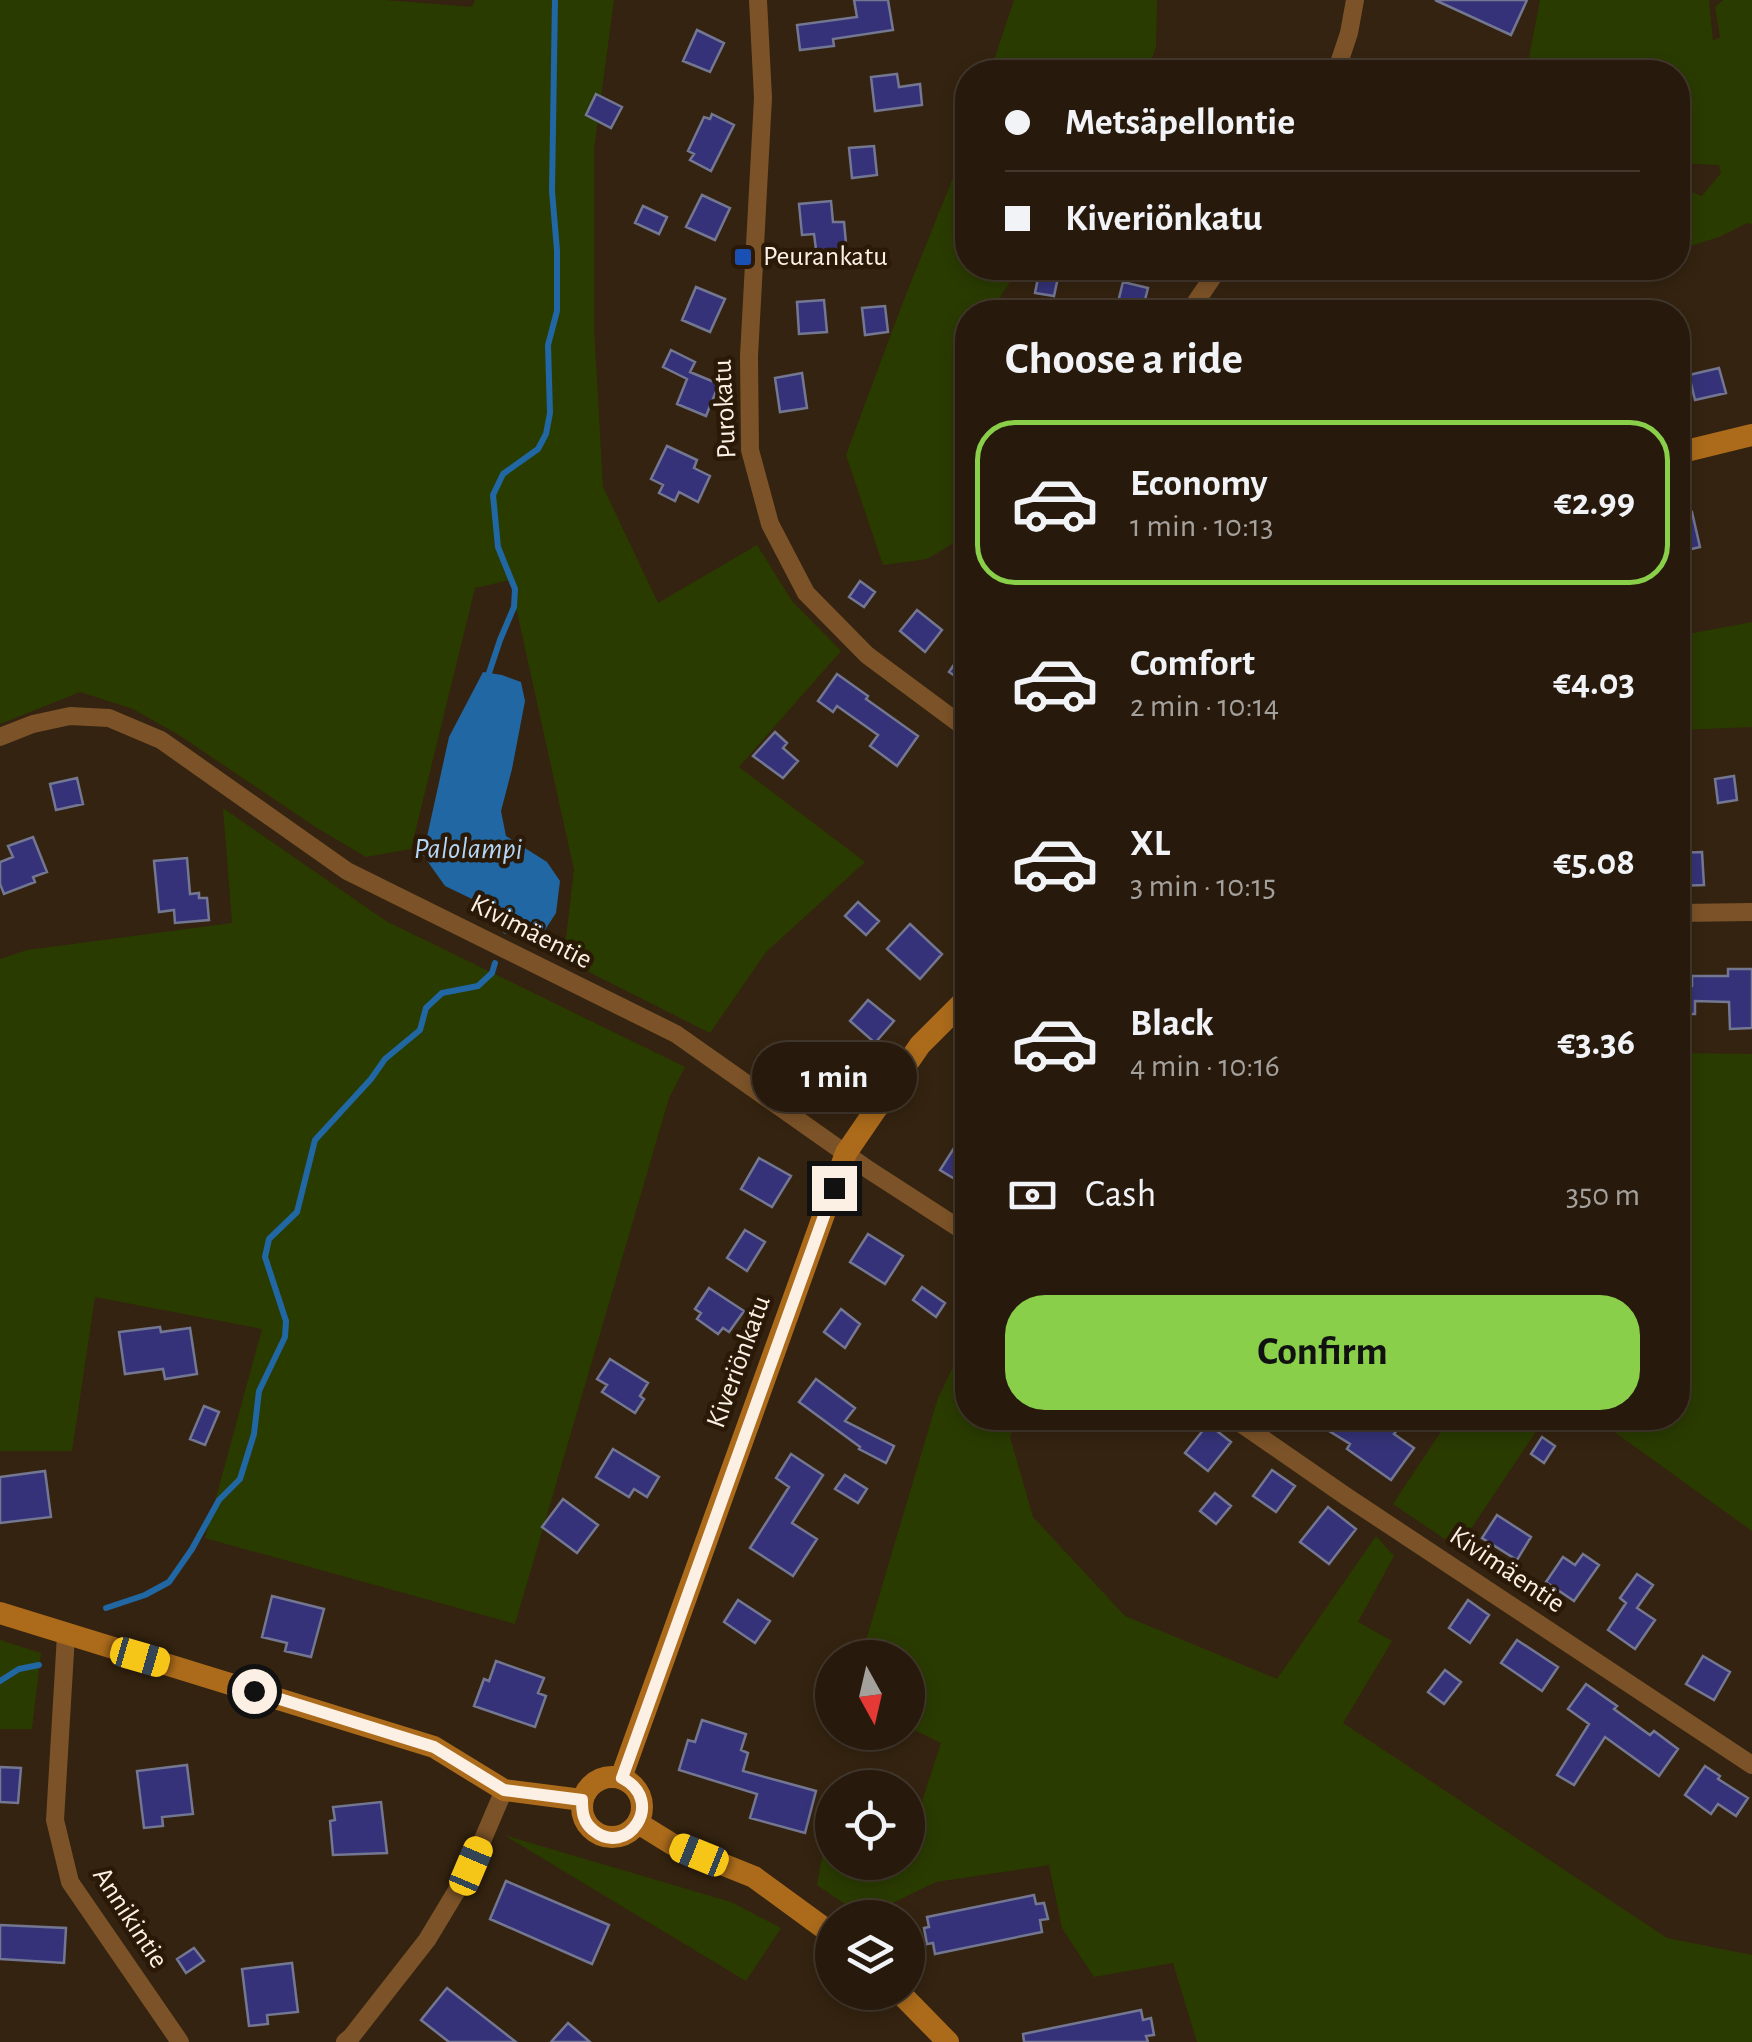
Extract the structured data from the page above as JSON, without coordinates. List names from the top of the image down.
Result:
{
  "streets": {
    "street": [
      "Purokatu",
      "Kivimäentie",
      "Kiveriönkatu",
      "Annikintie"
    ]
  },
  "crossings": [
    ["Kivimäentie", "Kiveriönkatu"]
  ],
  "water": ["Palolampi"],
  "places": {
    "transit": ["Peurankatu"]
  },
  "north": "bottom",
  "page": {
    "banner": ["Metsäpellontie", "Kiveriönkatu"],
    "heading": "Choose a ride",
    "list": [
      {
        "name": "Economy",
        "note": "1 min · 10:13",
        "value": "€2.99"
      },
      {
        "name": "Comfort",
        "note": "2 min · 10:14",
        "value": "€4.03"
      },
      {
        "name": "XL",
        "note": "3 min · 10:15",
        "value": "€5.08"
      },
      {
        "name": "Black",
        "note": "4 min · 10:16",
        "value": "€3.36"
      }
    ],
    "bubble": "1 min",
    "pay": ["Cash", "350 m"],
    "buttons": "Confirm"
  }
}
